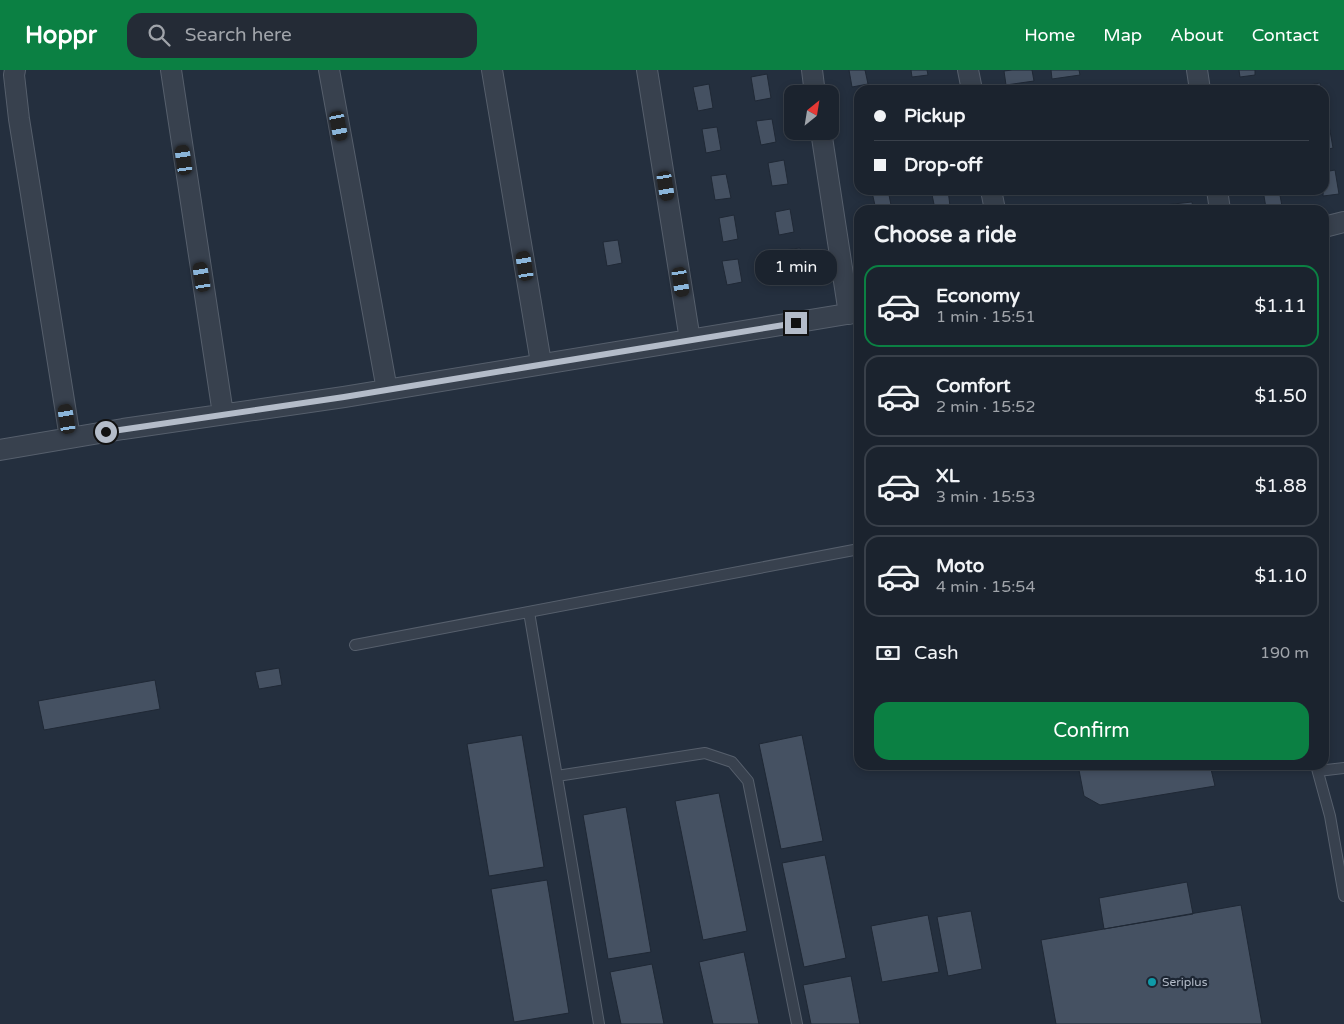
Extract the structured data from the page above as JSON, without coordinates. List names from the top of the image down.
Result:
{
  "places": ["Seriplus"],
  "north": "top right",
  "page": {
    "header": "Hoppr",
    "search": "Search here",
    "nav": [
      "Home",
      "Map",
      "About",
      "Contact"
    ],
    "banner": ["Pickup", "Drop-off"],
    "heading": "Choose a ride",
    "bubble": "1 min",
    "list": [
      {
        "name": "Economy",
        "note": "1 min · 15:51",
        "value": "$1.11"
      },
      {
        "name": "Comfort",
        "note": "2 min · 15:52",
        "value": "$1.50"
      },
      {
        "name": "XL",
        "note": "3 min · 15:53",
        "value": "$1.88"
      },
      {
        "name": "Moto",
        "note": "4 min · 15:54",
        "value": "$1.10"
      }
    ],
    "pay": ["Cash", "190 m"],
    "buttons": "Confirm"
  }
}
